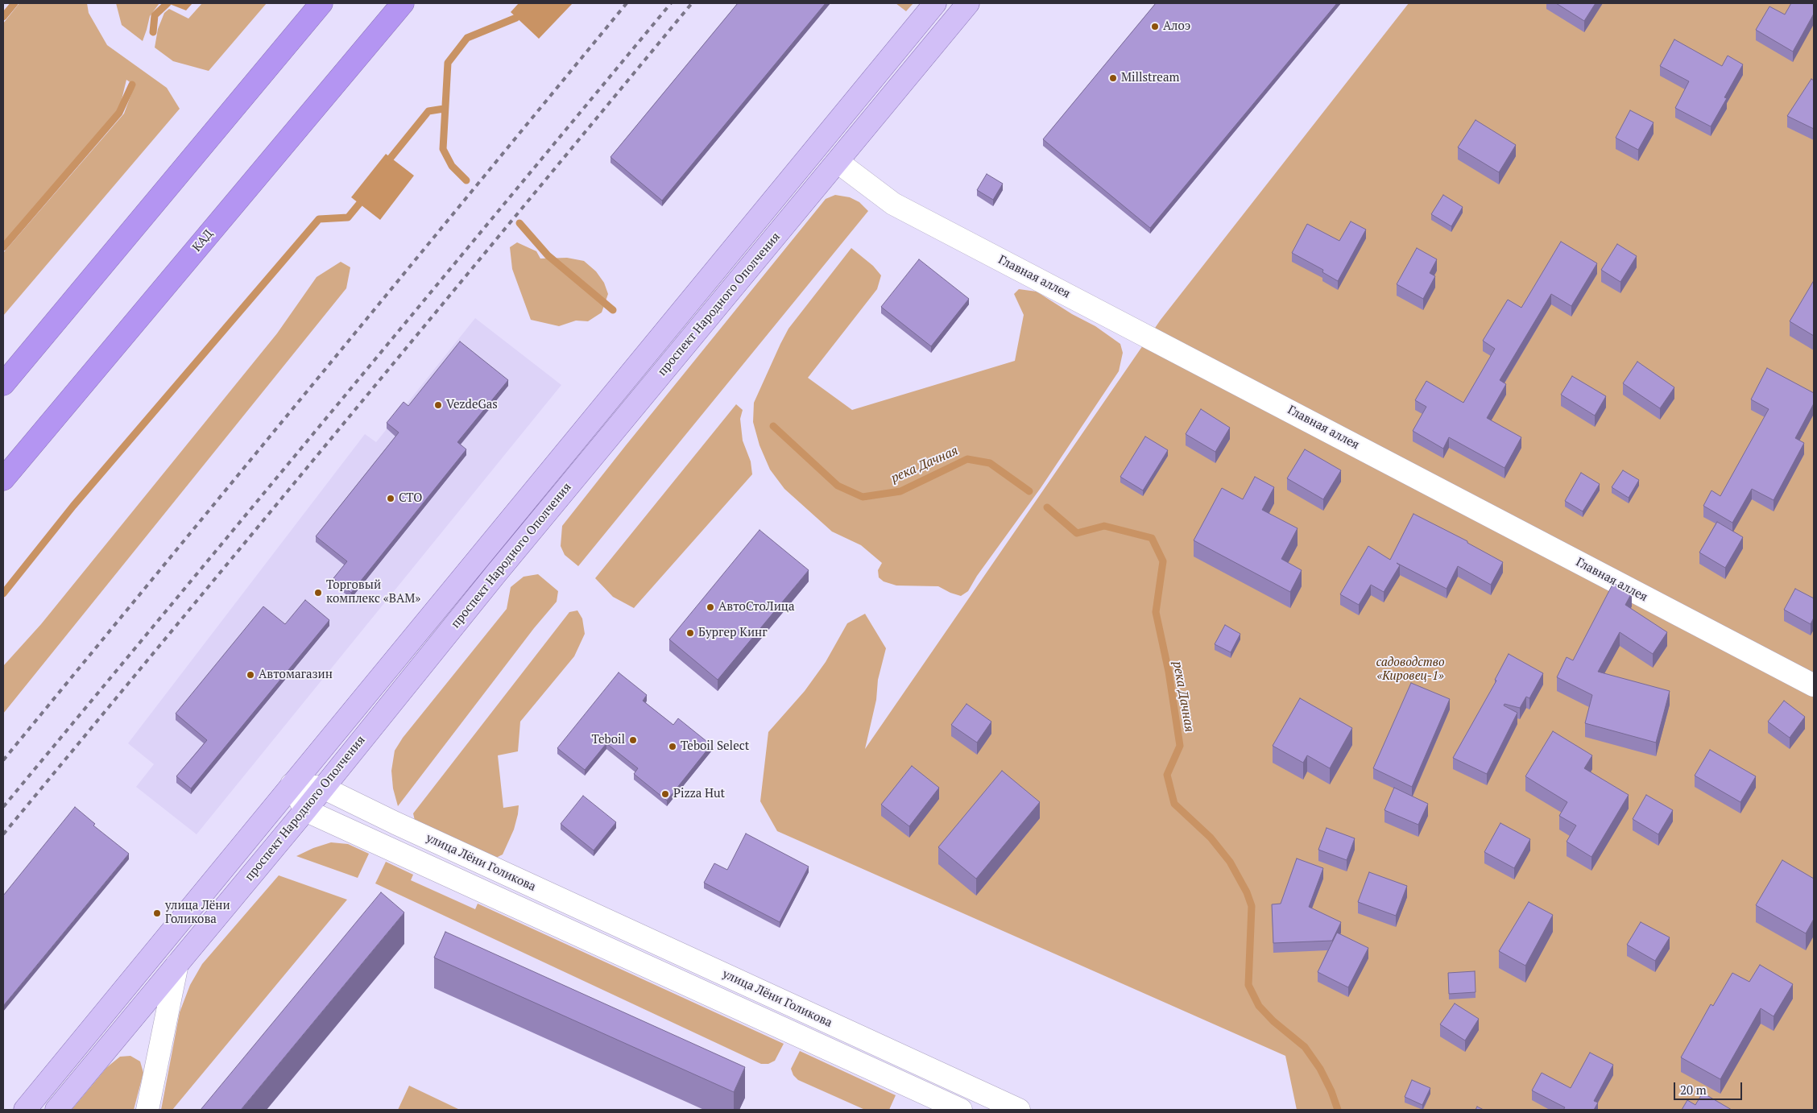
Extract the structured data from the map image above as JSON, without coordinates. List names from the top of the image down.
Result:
{
  "streets": {
    "highway": ["КАД"],
    "main road": ["проспект Народного Ополчения"],
    "street": ["Главная аллея", "улица Лёни Голикова"]
  },
  "crossings": [
    ["Главная аллея", "проспект Народного Ополчения"],
    ["проспект Народного Ополчения", "улица Лёни Голикова"]
  ],
  "water": ["река Дачная"],
  "parks": ["садоводство «Кировец-1»"],
  "places": [
    "Алоэ",
    "Millstream",
    "VezdeGas",
    "СТО",
    "Торговый комплекс «ВАМ»",
    "АвтоСтоЛица",
    "Бургер Кинг",
    "Автомагазин",
    "Teboil",
    "Teboil Select",
    "Pizza Hut",
    "улица Лёни Голикова"
  ],
  "scale_bar": "20 m"
}
